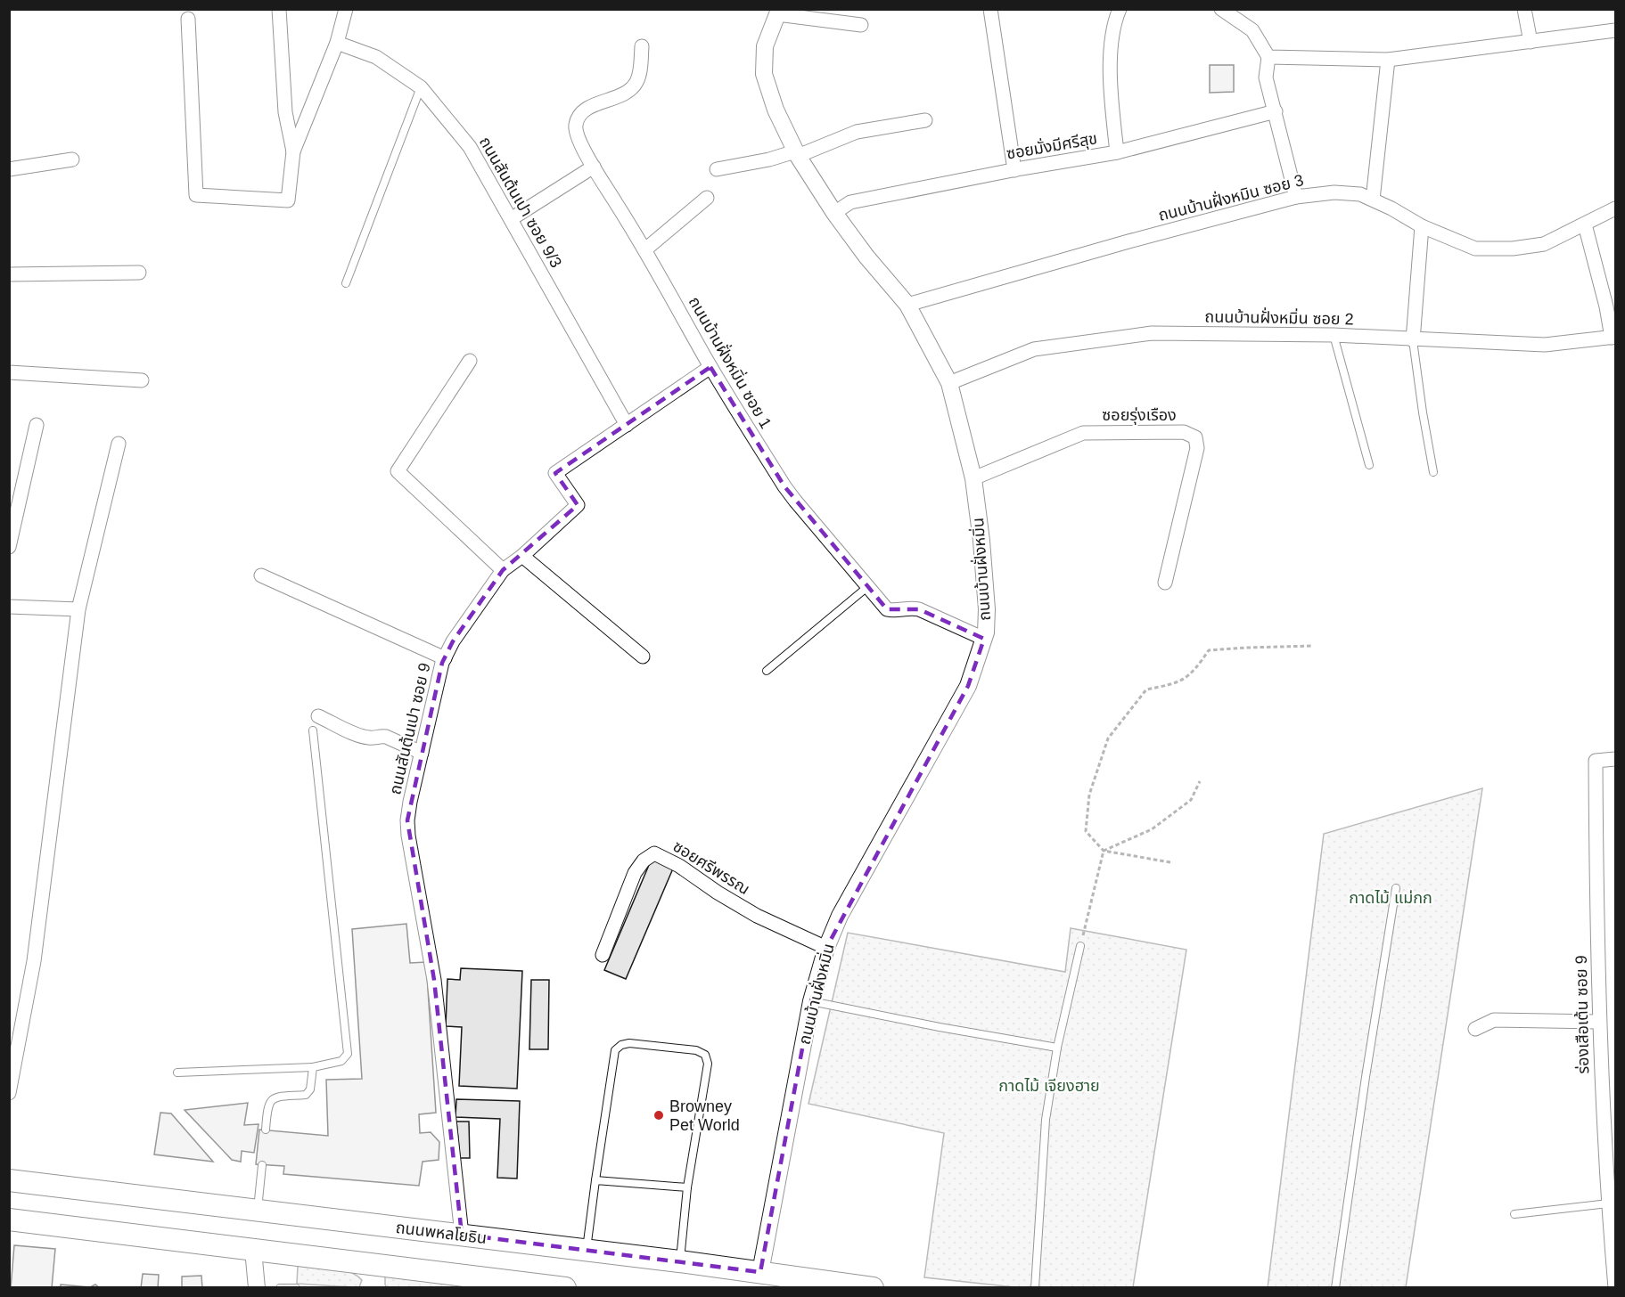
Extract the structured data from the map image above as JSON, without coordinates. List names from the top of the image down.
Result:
{
  "streets": {
    "main road": ["ถนนพหลโยธิน"],
    "street": [
      "ซอยมั่งมีศรีสุข",
      "ถนนบ้านฝั่งหมิน ซอย 3",
      "ถนนสันต้นเปา ซอย 9/3",
      "ถนนบ้านฝั่งหมิ่น ซอย 2",
      "ถนนบ้านฝั่งหมิ่น ซอย 1",
      "ซอยรุ่งเรือง",
      "ถนนบ้านฝั่งหมิ่น",
      "ถนนสันต้นเปา ซอย 9",
      "ซอยศรีพรรณ",
      "ร่องเสือเต้น ซอย 9"
    ]
  },
  "crossings": [
    ["ซอยมั่งมีศรีสุข", "ถนนบ้านฝั่งหมิ่น"],
    ["ถนนบ้านฝั่งหมิน ซอย 3", "ถนนบ้านฝั่งหมิ่น"],
    ["ถนนสันต้นเปา ซอย 9/3", "ถนนสันต้นเปา ซอย 9"],
    ["ถนนบ้านฝั่งหมิ่น ซอย 2", "ถนนบ้านฝั่งหมิ่น"],
    ["ถนนบ้านฝั่งหมิ่น ซอย 1", "ถนนบ้านฝั่งหมิ่น"],
    ["ถนนบ้านฝั่งหมิ่น ซอย 1", "ถนนสันต้นเปา ซอย 9"],
    ["ซอยรุ่งเรือง", "ถนนบ้านฝั่งหมิ่น"],
    ["ถนนบ้านฝั่งหมิ่น", "ซอยศรีพรรณ"],
    ["ถนนบ้านฝั่งหมิ่น", "ถนนพหลโยธิน"],
    ["ถนนสันต้นเปา ซอย 9", "ถนนพหลโยธิน"]
  ],
  "parks": ["กาดไม้ แม่กก", "กาดไม้ เจียงฮาย"],
  "places": ["Browney Pet World"]
}
